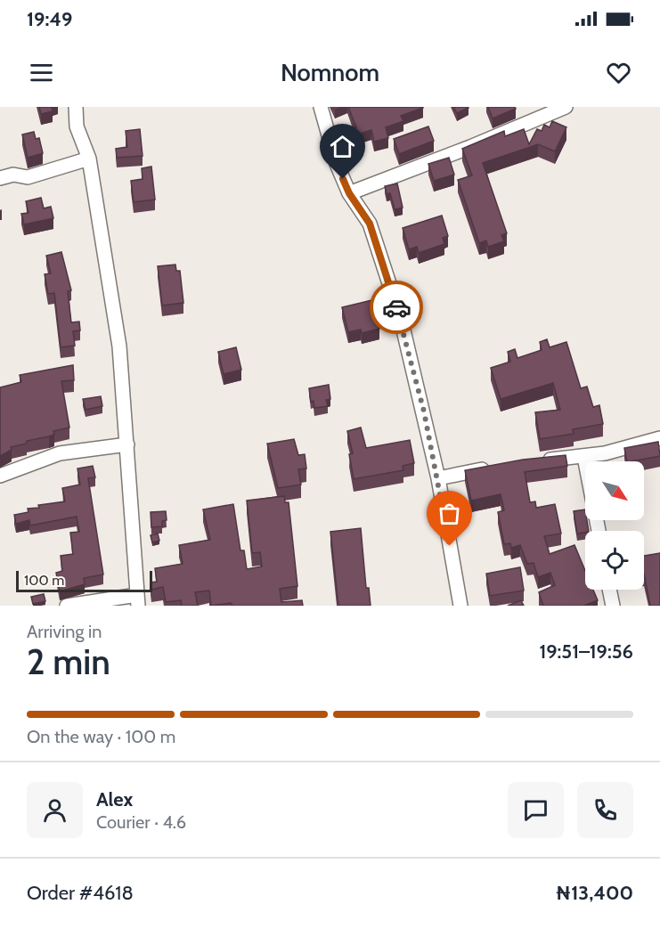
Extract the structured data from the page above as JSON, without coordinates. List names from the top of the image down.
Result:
{
  "scale_bar": "100 m",
  "north": "bottom right",
  "page": {
    "status": "19:49",
    "header": "Nomnom",
    "scale": "100 m",
    "heading": ["2 min", "Arriving in", "19:51–19:56"],
    "panel": [
      "Alex",
      "Courier · 4.6",
      "Order #4618",
      "₦13,400"
    ],
    "bar": "On the way · 100 m"
  }
}
